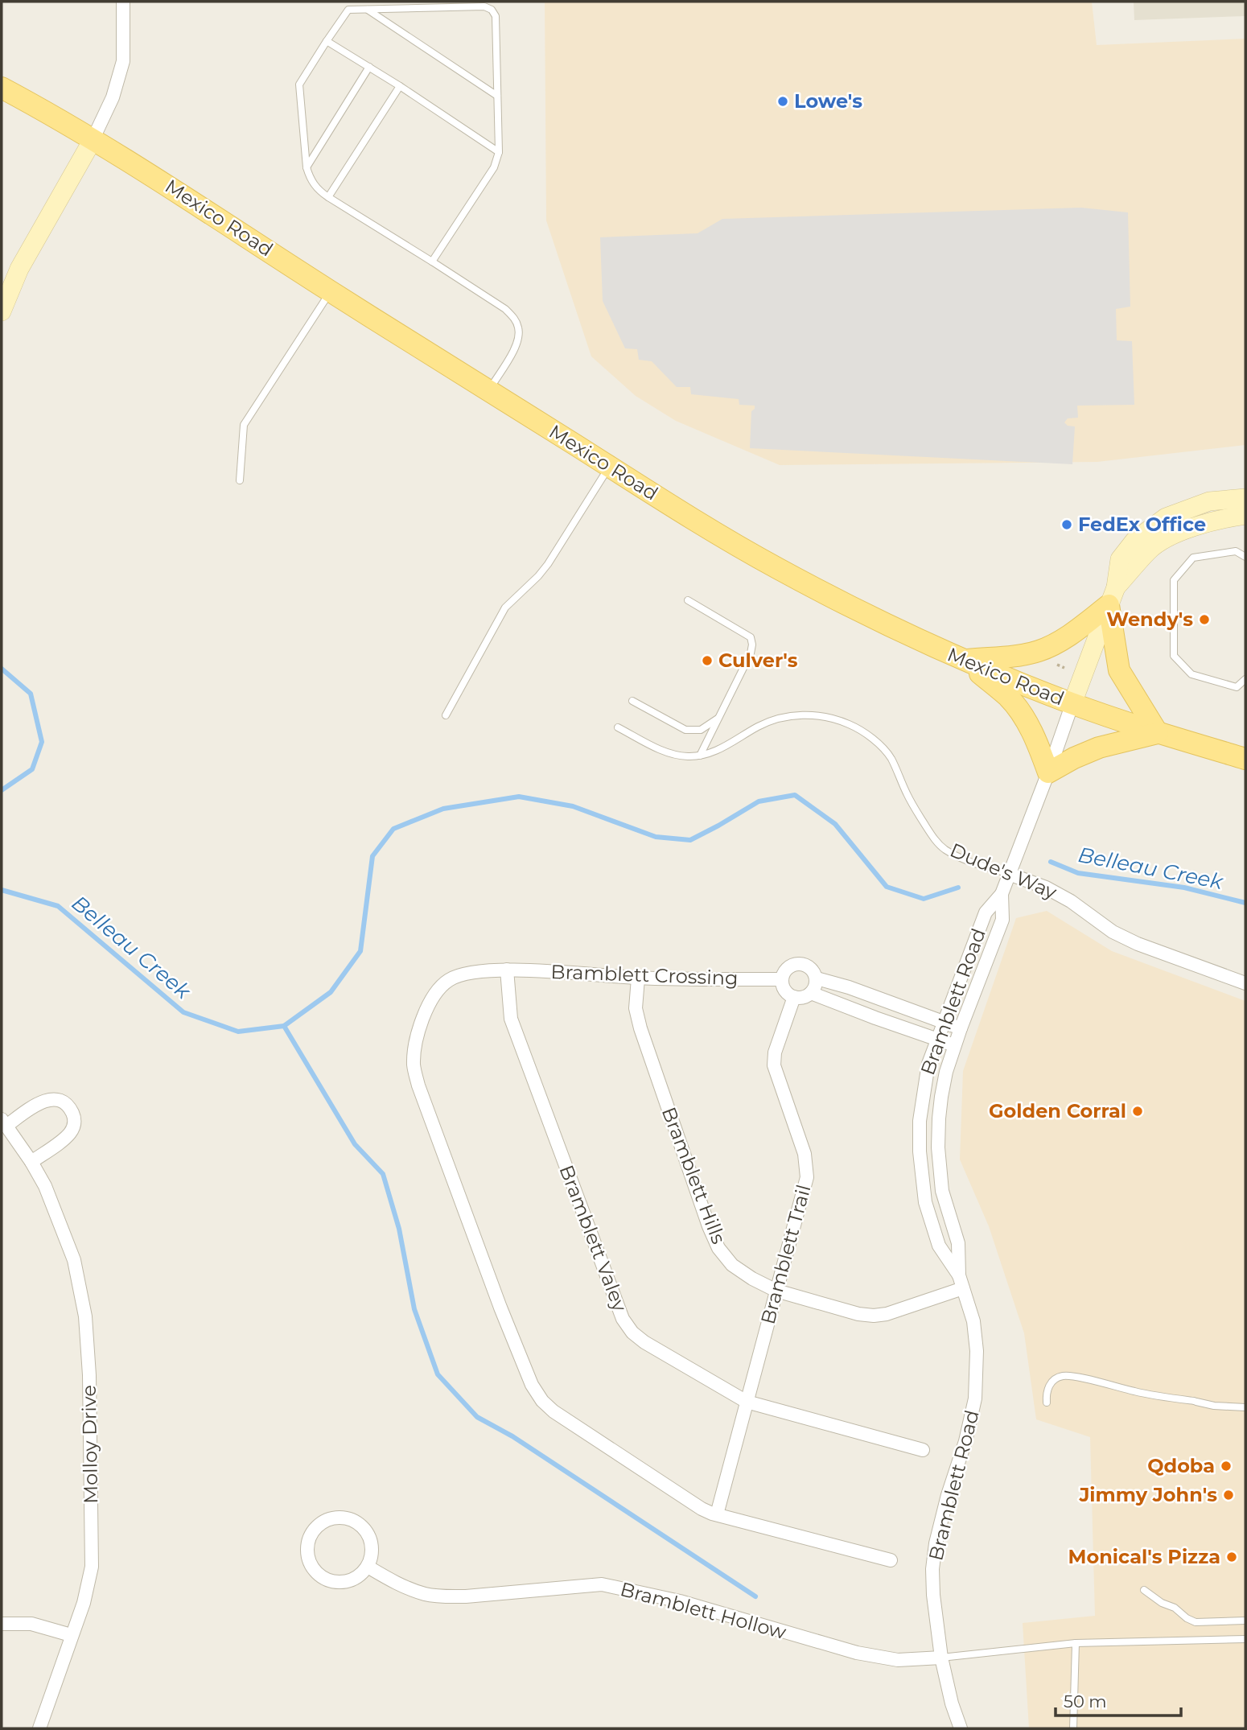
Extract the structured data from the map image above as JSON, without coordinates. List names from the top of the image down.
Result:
{
  "streets": {
    "main road": ["Mexico Road"],
    "street": [
      "Dude's Way",
      "Bramblett Crossing",
      "Bramblett Road",
      "Bramblett Hills",
      "Bramblett Valey",
      "Bramblett Trail",
      "Molloy Drive",
      "Bramblett Hollow"
    ]
  },
  "crossings": [
    ["Mexico Road", "Bramblett Road"],
    ["Dude's Way", "Bramblett Road"],
    ["Bramblett Crossing", "Bramblett Hills"],
    ["Bramblett Crossing", "Bramblett Valey"],
    ["Bramblett Crossing", "Bramblett Trail"],
    ["Bramblett Road", "Bramblett Hills"],
    ["Bramblett Road", "Bramblett Hollow"],
    ["Bramblett Hills", "Bramblett Trail"],
    ["Bramblett Valey", "Bramblett Trail"]
  ],
  "water": ["Belleau Creek"],
  "places": [
    "Lowe's",
    "FedEx Office",
    "Wendy's",
    "Culver's",
    "Golden Corral",
    "Qdoba",
    "Jimmy John's",
    "Monical's Pizza"
  ],
  "scale_bar": "50 m"
}
